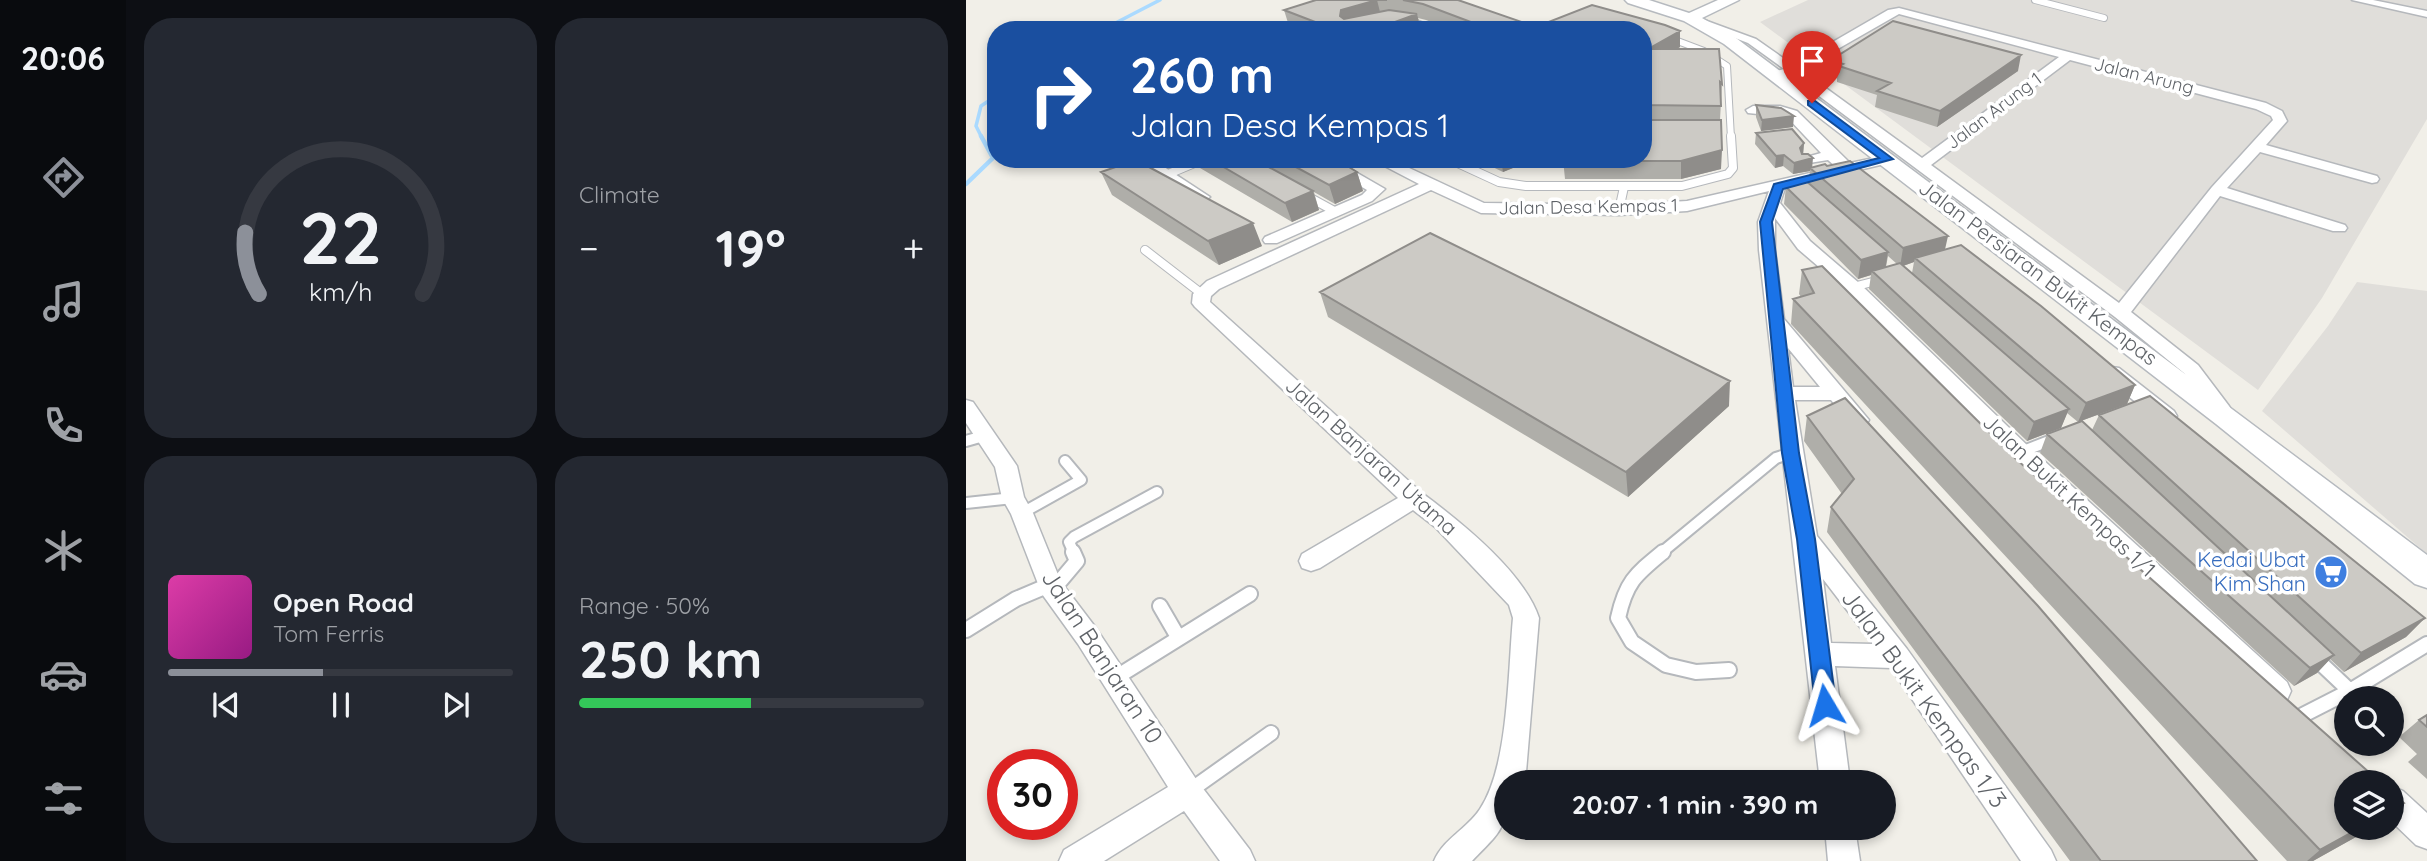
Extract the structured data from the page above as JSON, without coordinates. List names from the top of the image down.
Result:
{
  "streets": {
    "street": [
      "Jalan Arung",
      "Jalan Arung 1",
      "Jalan Desa Kempas 1",
      "Jalan Persiaran Bukit Kempas",
      "Jalan Banjaran Utama",
      "Jalan Bukit Kempas 1/1",
      "Jalan Banjaran 10",
      "Jalan Bukit Kempas 1/3"
    ]
  },
  "crossings": [
    ["Jalan Arung", "Jalan Arung 1"],
    ["Jalan Arung", "Jalan Persiaran Bukit Kempas"],
    ["Jalan Desa Kempas 1", "Jalan Persiaran Bukit Kempas"],
    ["Jalan Desa Kempas 1", "Jalan Bukit Kempas 1/1"]
  ],
  "places": {
    "supermarket": ["Kedai Ubat Kim Shan"]
  },
  "page": {
    "tabs": "20:06",
    "tile": [
      "Climate",
      ["Range · 50%", "250 km"]
    ],
    "turn": ["260 m", "Jalan Desa Kempas 1"],
    "heat": ["−", "19°", "+"],
    "song": ["Open Road", "Tom Ferris"],
    "limit": "30",
    "trip": "20:07 · 1 min · 390 m",
    "gauge": ["22", "km/h"]
  }
}
